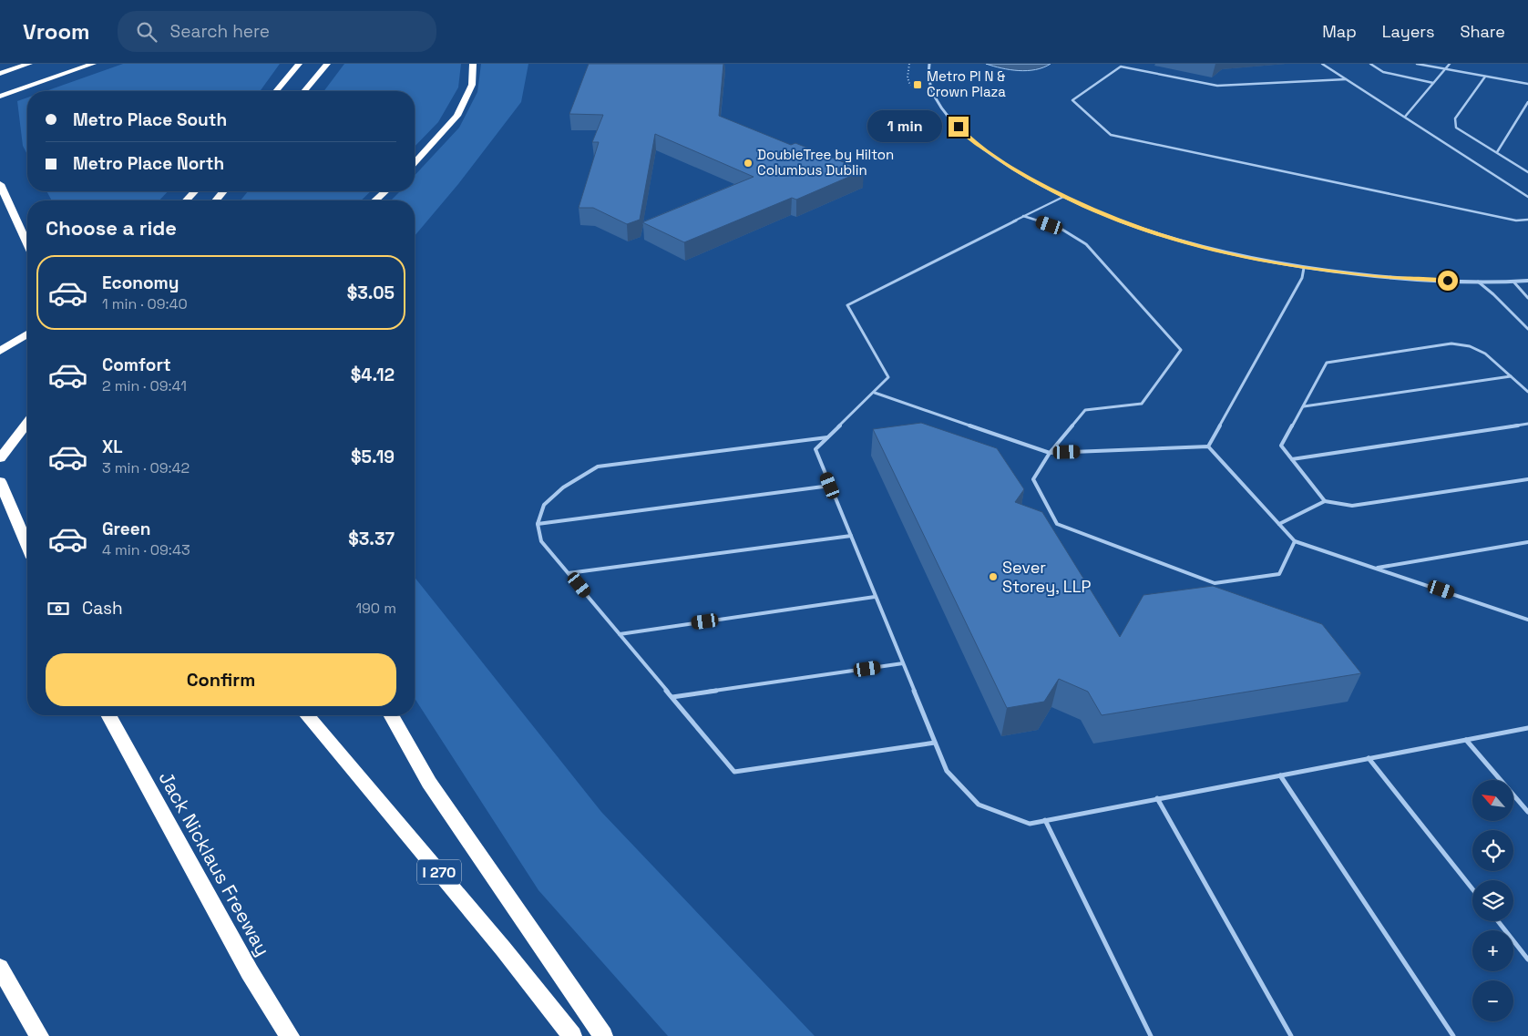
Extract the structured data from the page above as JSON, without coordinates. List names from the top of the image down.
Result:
{
  "streets": {
    "highway": ["Jack Nicklaus Freeway", "I 270"]
  },
  "places": {
    "transit": ["Metro Pl N & Crown Plaza"],
    "other": ["DoubleTree by Hilton Columbus Dublin", "Sever Storey, LLP"]
  },
  "north": "top left",
  "page": {
    "header": "Vroom",
    "search": "Search here",
    "nav": ["Map", "Layers", "Share"],
    "banner": ["Metro Place South", "Metro Place North"],
    "bubble": "1 min",
    "heading": "Choose a ride",
    "list": [
      {
        "name": "Economy",
        "note": "1 min · 09:40",
        "value": "$3.05"
      },
      {
        "name": "Comfort",
        "note": "2 min · 09:41",
        "value": "$4.12"
      },
      {
        "name": "XL",
        "note": "3 min · 09:42",
        "value": "$5.19"
      },
      {
        "name": "Green",
        "note": "4 min · 09:43",
        "value": "$3.37"
      }
    ],
    "pay": ["Cash", "190 m"],
    "buttons": "Confirm",
    "map_buttons": ["+", "−"]
  }
}
